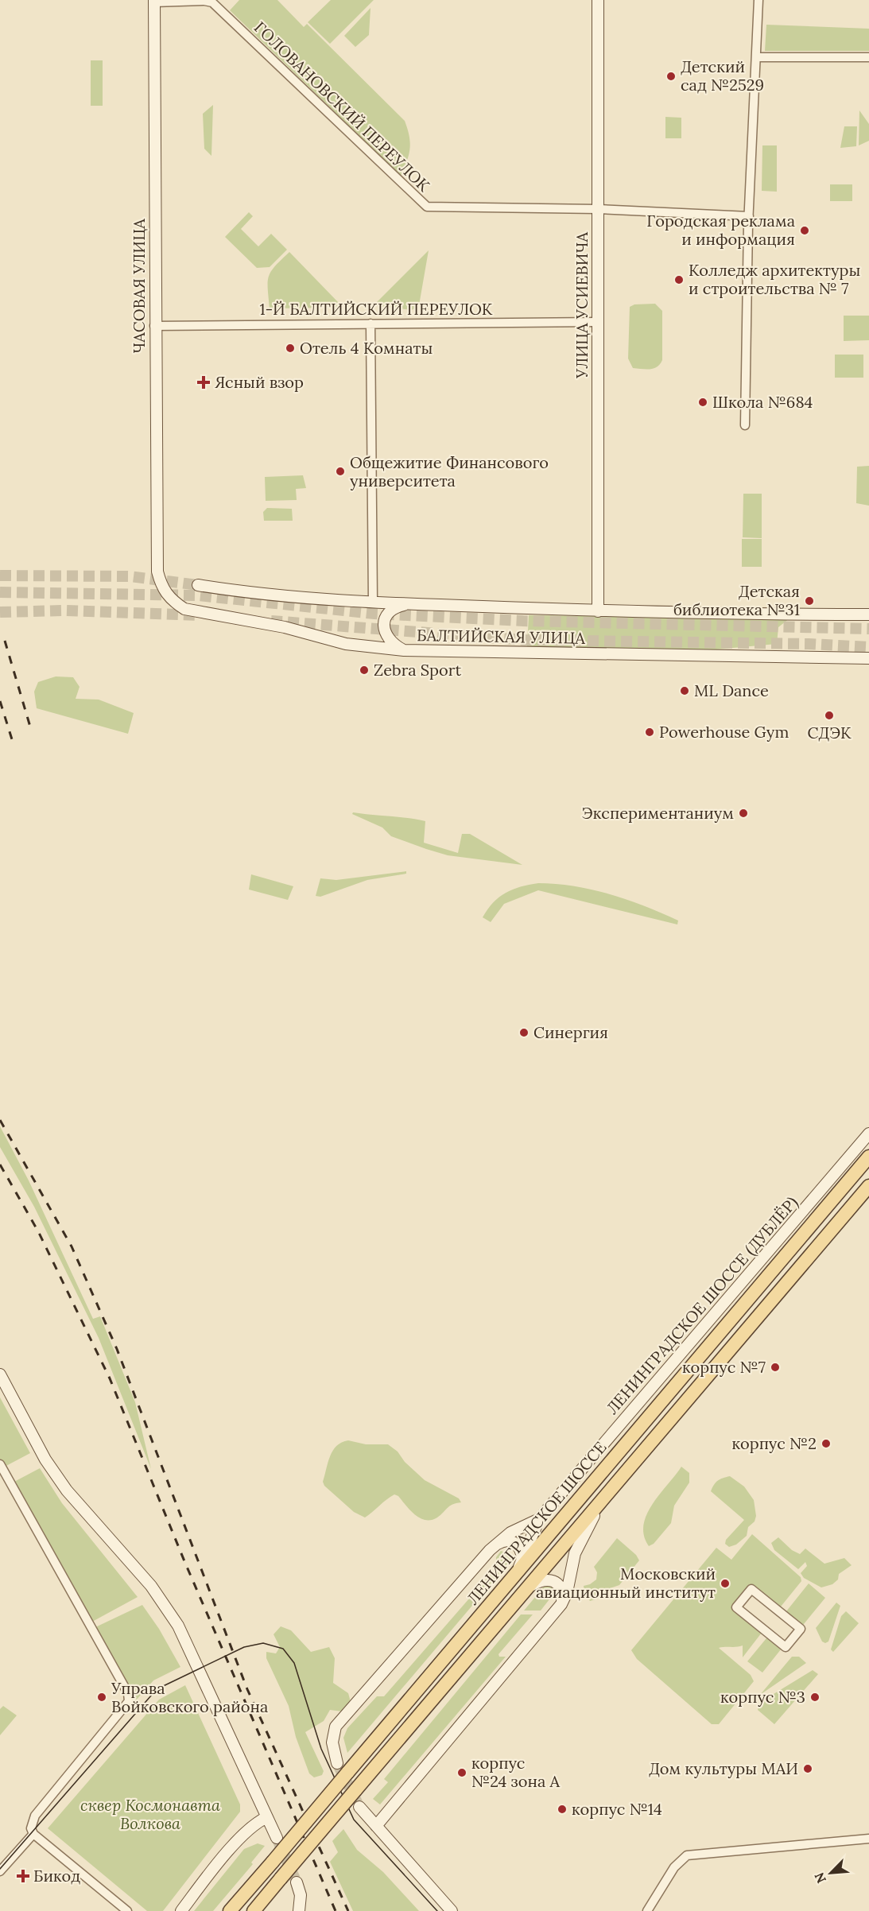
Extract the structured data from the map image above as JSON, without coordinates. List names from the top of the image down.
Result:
{
  "streets": {
    "main road": ["ЛЕНИНГРАДСКОЕ ШОССЕ"],
    "street": [
      "ГОЛОВАНОВСКИЙ ПЕРЕУЛОК",
      "ЧАСОВАЯ УЛИЦА",
      "УЛИЦА УСИЕВИЧА",
      "1-Й БАЛТИЙСКИЙ ПЕРЕУЛОК",
      "БАЛТИЙСКАЯ УЛИЦА",
      "ЛЕНИНГРАДСКОЕ ШОССЕ (ДУБЛЁР)"
    ]
  },
  "crossings": [
    ["ГОЛОВАНОВСКИЙ ПЕРЕУЛОК", "ЧАСОВАЯ УЛИЦА"],
    ["ГОЛОВАНОВСКИЙ ПЕРЕУЛОК", "УЛИЦА УСИЕВИЧА"],
    ["ЧАСОВАЯ УЛИЦА", "1-Й БАЛТИЙСКИЙ ПЕРЕУЛОК"],
    ["ЧАСОВАЯ УЛИЦА", "БАЛТИЙСКАЯ УЛИЦА"],
    ["УЛИЦА УСИЕВИЧА", "1-Й БАЛТИЙСКИЙ ПЕРЕУЛОК"],
    ["УЛИЦА УСИЕВИЧА", "БАЛТИЙСКАЯ УЛИЦА"],
    ["ЛЕНИНГРАДСКОЕ ШОССЕ (ДУБЛЁР)", "ЛЕНИНГРАДСКОЕ ШОССЕ"]
  ],
  "parks": ["сквер Космонавта Волкова"],
  "places": {
    "other": [
      "Детский сад №2529",
      "Городская реклама и информация",
      "Колледж архитектуры и строительства № 7",
      "Отель 4 Комнаты",
      "Школа №684",
      "Общежитие Финансового университета",
      "Детская библиотека №31",
      "Zebra Sport",
      "ML Dance",
      "СДЭК",
      "Powerhouse Gym",
      "Экспериментаниум",
      "Синергия",
      "корпус №7",
      "корпус №2",
      "Московский авиационный институт",
      "Управа Войковского района",
      "корпус №3",
      "Дом культуры МАИ",
      "корпус №24 зона А",
      "корпус №14"
    ],
    "health": ["Ясный взор", "Бикод"]
  },
  "north": "bottom left"
}
